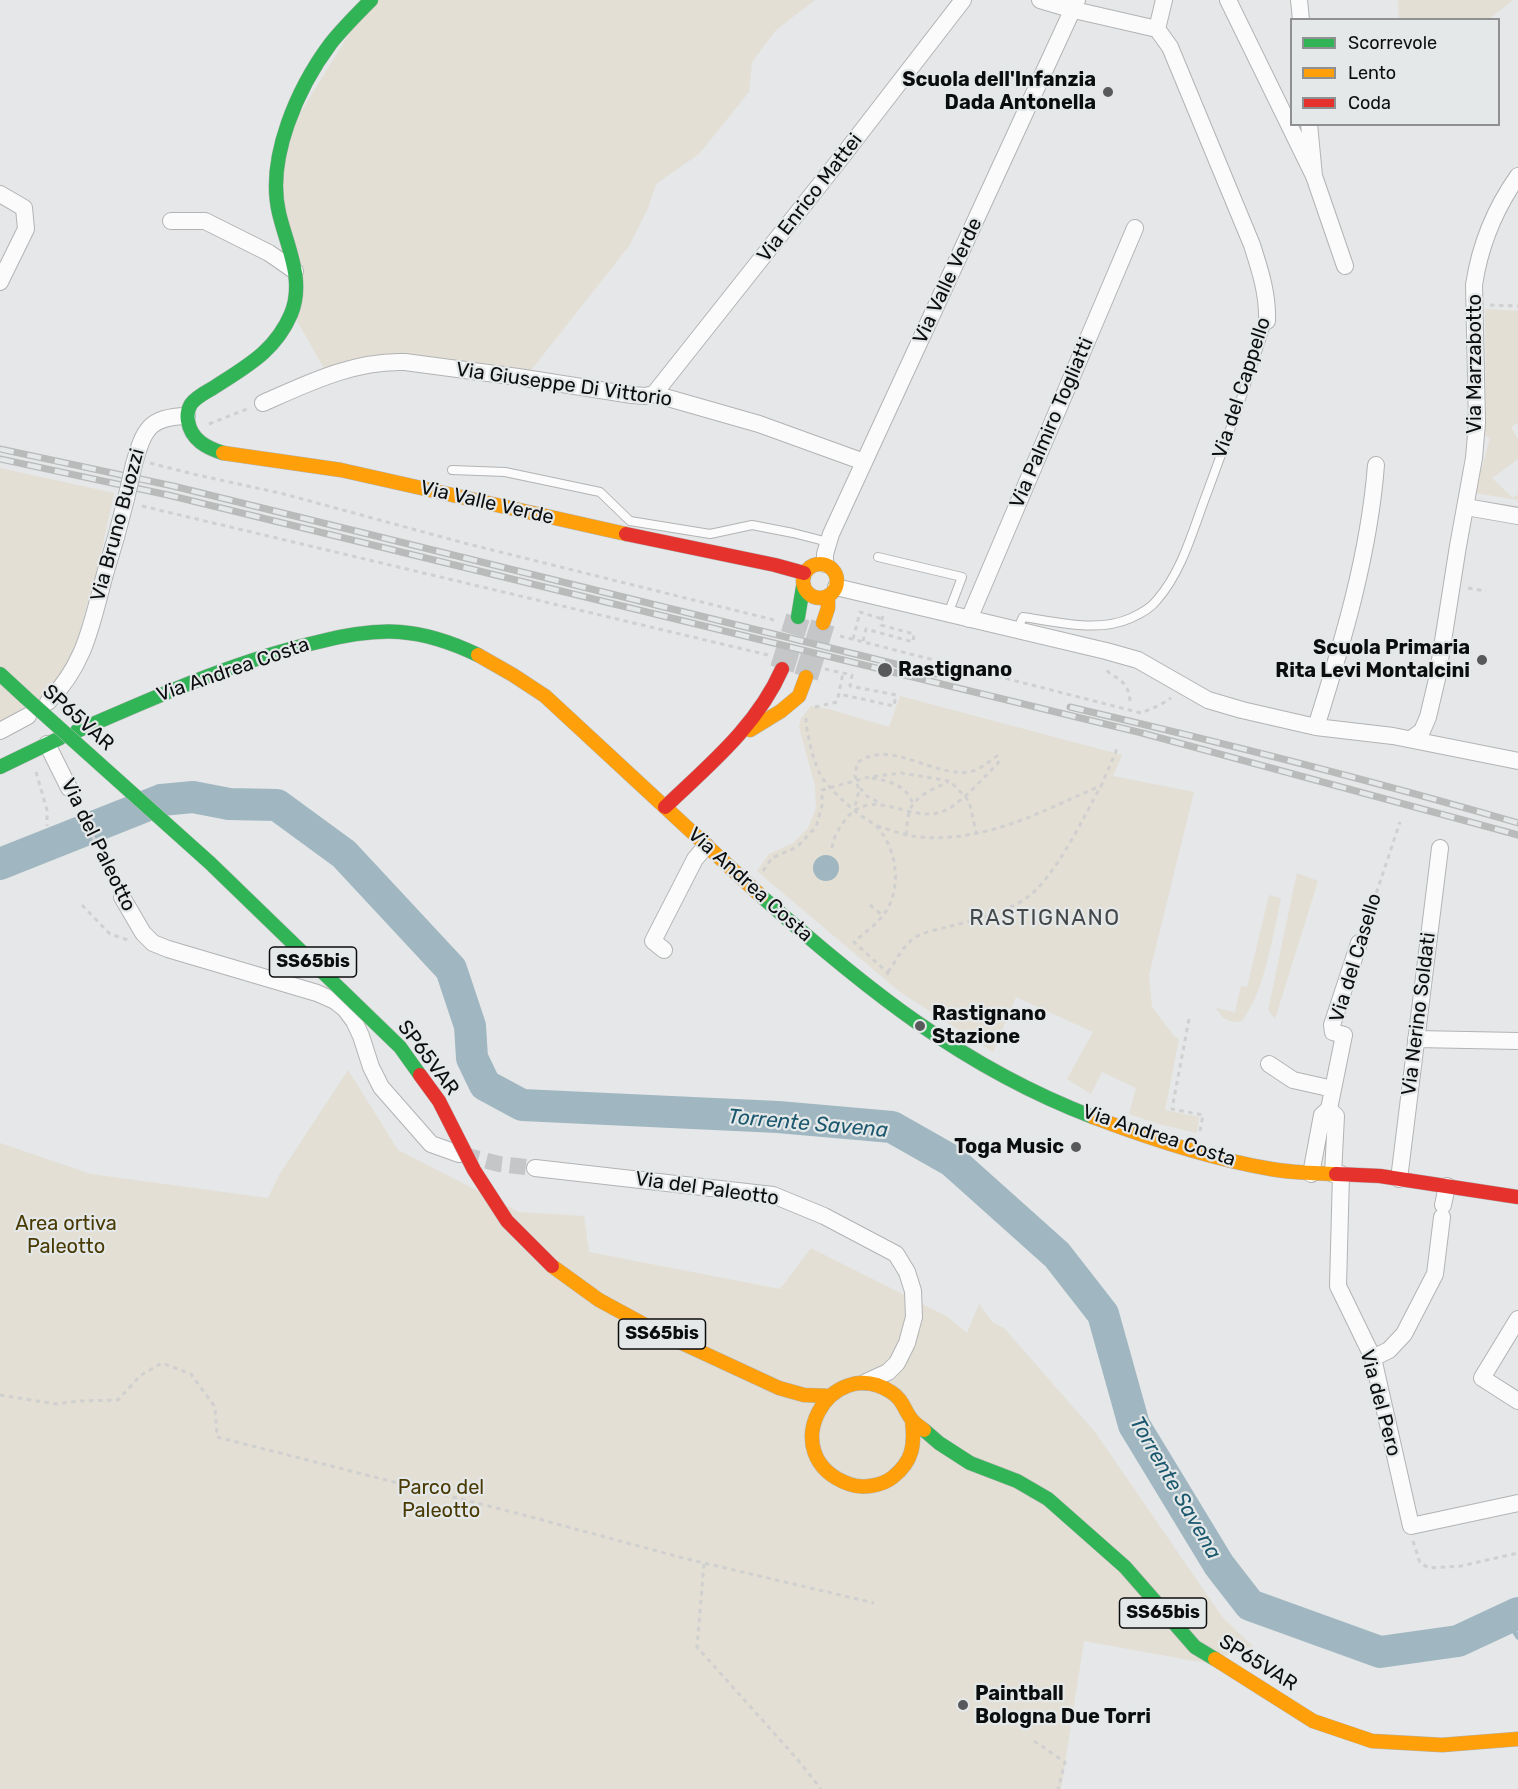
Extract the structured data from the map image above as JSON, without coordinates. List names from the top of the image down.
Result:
{
  "streets": {
    "main road": [
      "Via Valle Verde",
      "Via Andrea Costa",
      "SP65VAR",
      "SS65bis"
    ],
    "street": [
      "Via Enrico Mattei",
      "Via Marzabotto",
      "Via Giuseppe Di Vittorio",
      "Via del Cappello",
      "Via Palmiro Togliatti",
      "Via Bruno Buozzi",
      "Via del Paleotto",
      "Via del Casello",
      "Via Nerino Soldati",
      "Via del Pero"
    ]
  },
  "crossings": [
    ["Via Enrico Mattei", "Via Giuseppe Di Vittorio"],
    ["Via Valle Verde", "Via Giuseppe Di Vittorio"],
    ["Via Valle Verde", "Via Bruno Buozzi"],
    ["Via Andrea Costa", "Via del Casello"],
    ["Via Andrea Costa", "Via Nerino Soldati"],
    ["Via Andrea Costa", "Via del Pero"],
    ["SP65VAR", "SS65bis"],
    ["Via del Paleotto", "SS65bis"],
    ["Via del Casello", "Via del Pero"]
  ],
  "districts": ["RASTIGNANO"],
  "water": ["Torrente Savena"],
  "parks": ["Area ortiva Paleotto", "Parco del Paleotto"],
  "places": [
    "Scuola dell'Infanzia Dada Antonella",
    "Scuola Primaria Rita Levi Montalcini",
    "Rastignano",
    "Rastignano Stazione",
    "Toga Music",
    "Paintball Bologna Due Torri"
  ],
  "legend": ["Scorrevole", "Lento", "Coda"]
}
